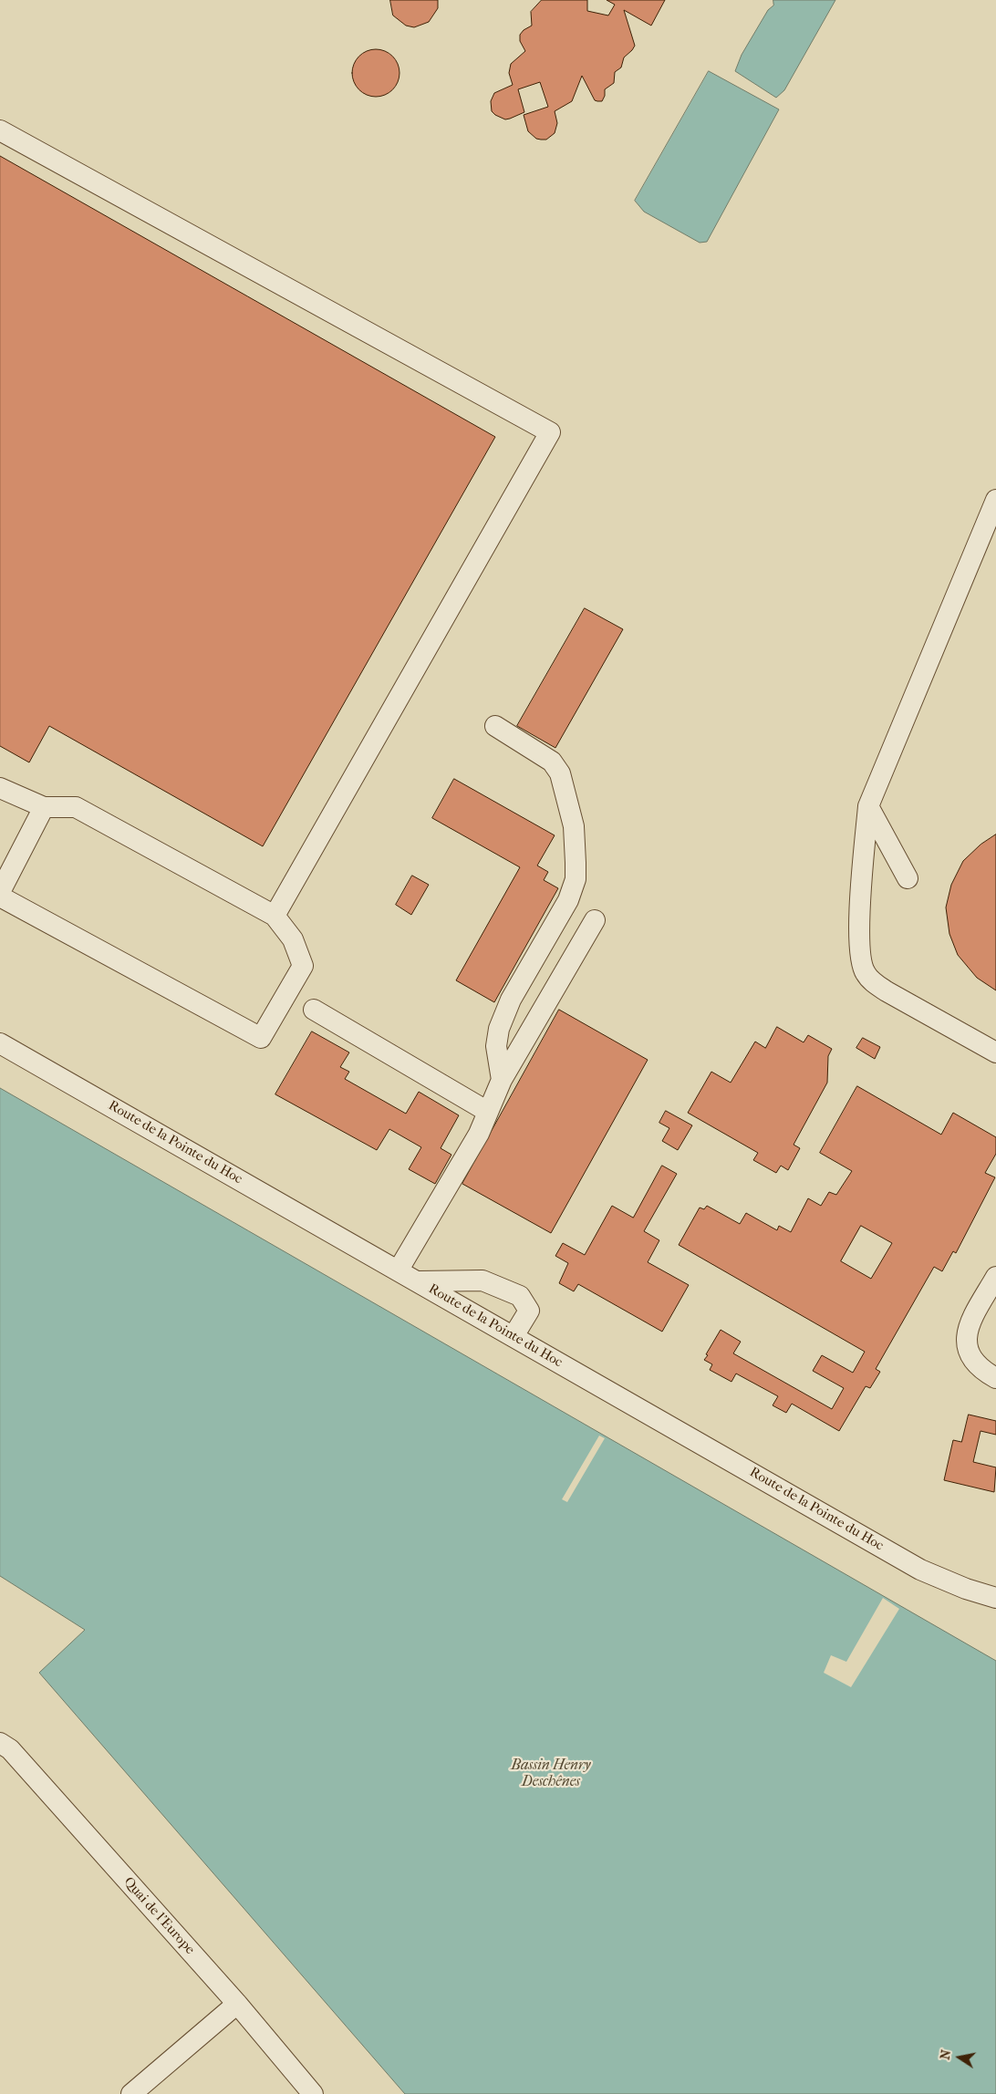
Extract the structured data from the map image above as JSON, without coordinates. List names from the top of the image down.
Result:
{
  "streets": {
    "street": ["Route de la Pointe du Hoc", "Quai de l'Europe"]
  },
  "water": ["Bassin Henry Deschênes"],
  "north": "left"
}
